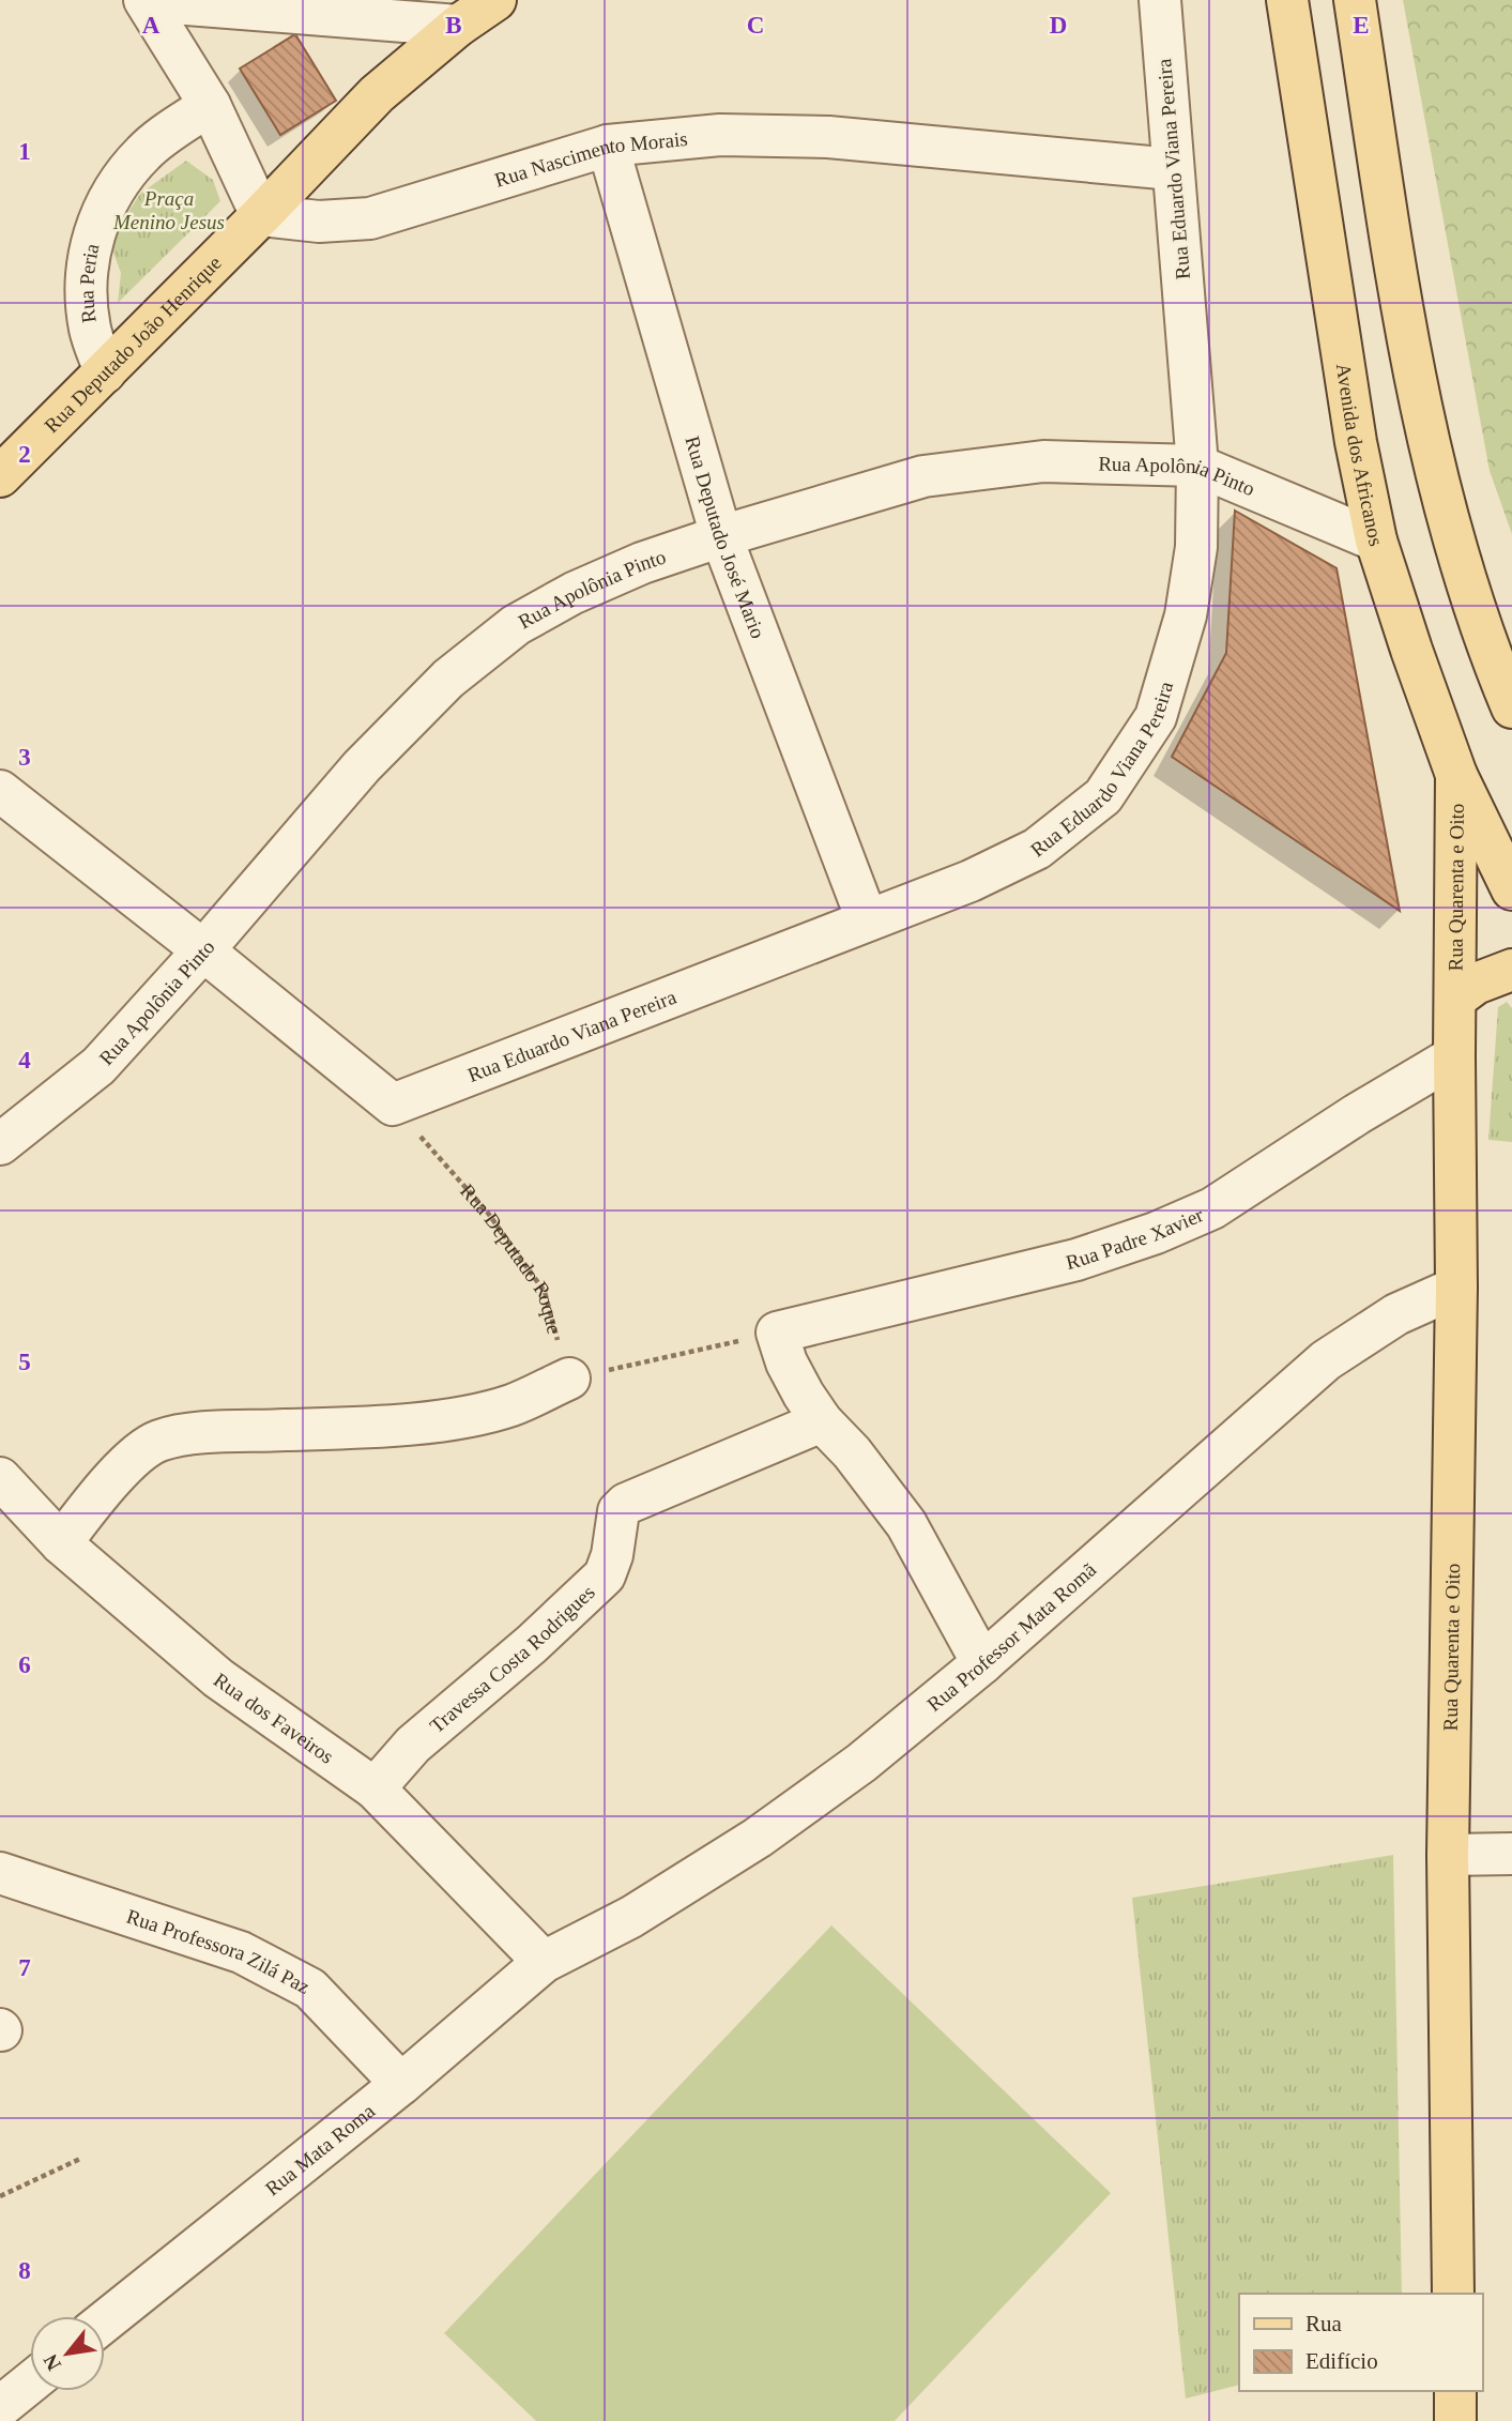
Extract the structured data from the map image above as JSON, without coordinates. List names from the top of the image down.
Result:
{
  "streets": {
    "main road": ["Rua Deputado João Henrique", "Avenida dos Africanos", "Rua Quarenta e Oito"],
    "street": [
      "Rua Nascimento Morais",
      "Rua Eduardo Viana Pereira",
      "Rua Peria",
      "Rua Apolônia Pinto",
      "Rua Deputado José Mario",
      "Rua Padre Xavier",
      "Rua Professor Mata Romã",
      "Travessa Costa Rodrigues",
      "Rua dos Faveiros",
      "Rua Professora Zilá Paz",
      "Rua Mata Roma"
    ],
    "path": ["Rua Deputado Roque"]
  },
  "crossings": [
    ["Rua Nascimento Morais", "Rua Eduardo Viana Pereira"],
    ["Rua Nascimento Morais", "Rua Deputado João Henrique"],
    ["Rua Nascimento Morais", "Rua Deputado José Mario"],
    ["Rua Eduardo Viana Pereira", "Rua Apolônia Pinto"],
    ["Rua Eduardo Viana Pereira", "Rua Deputado José Mario"],
    ["Rua Eduardo Viana Pereira", "Rua Deputado Roque"],
    ["Rua Peria", "Rua Deputado João Henrique"],
    ["Avenida dos Africanos", "Rua Apolônia Pinto"],
    ["Avenida dos Africanos", "Rua Quarenta e Oito"],
    ["Rua Apolônia Pinto", "Rua Deputado José Mario"],
    ["Rua Quarenta e Oito", "Rua Padre Xavier"],
    ["Rua Quarenta e Oito", "Rua Professor Mata Romã"],
    ["Rua Professor Mata Romã", "Rua dos Faveiros"],
    ["Rua Professor Mata Romã", "Rua Mata Roma"],
    ["Travessa Costa Rodrigues", "Rua dos Faveiros"],
    ["Rua dos Faveiros", "Rua Mata Roma"],
    ["Rua Professora Zilá Paz", "Rua Mata Roma"]
  ],
  "parks": ["Praça Menino Jesus"],
  "legend": ["Rua", "Edifício"],
  "north": "bottom left",
  "grid": {
    "columns": [
      "A",
      "B",
      "C",
      "D",
      "E"
    ],
    "rows": [
      "1",
      "2",
      "3",
      "4",
      "5",
      "6",
      "7",
      "8"
    ]
  }
}
